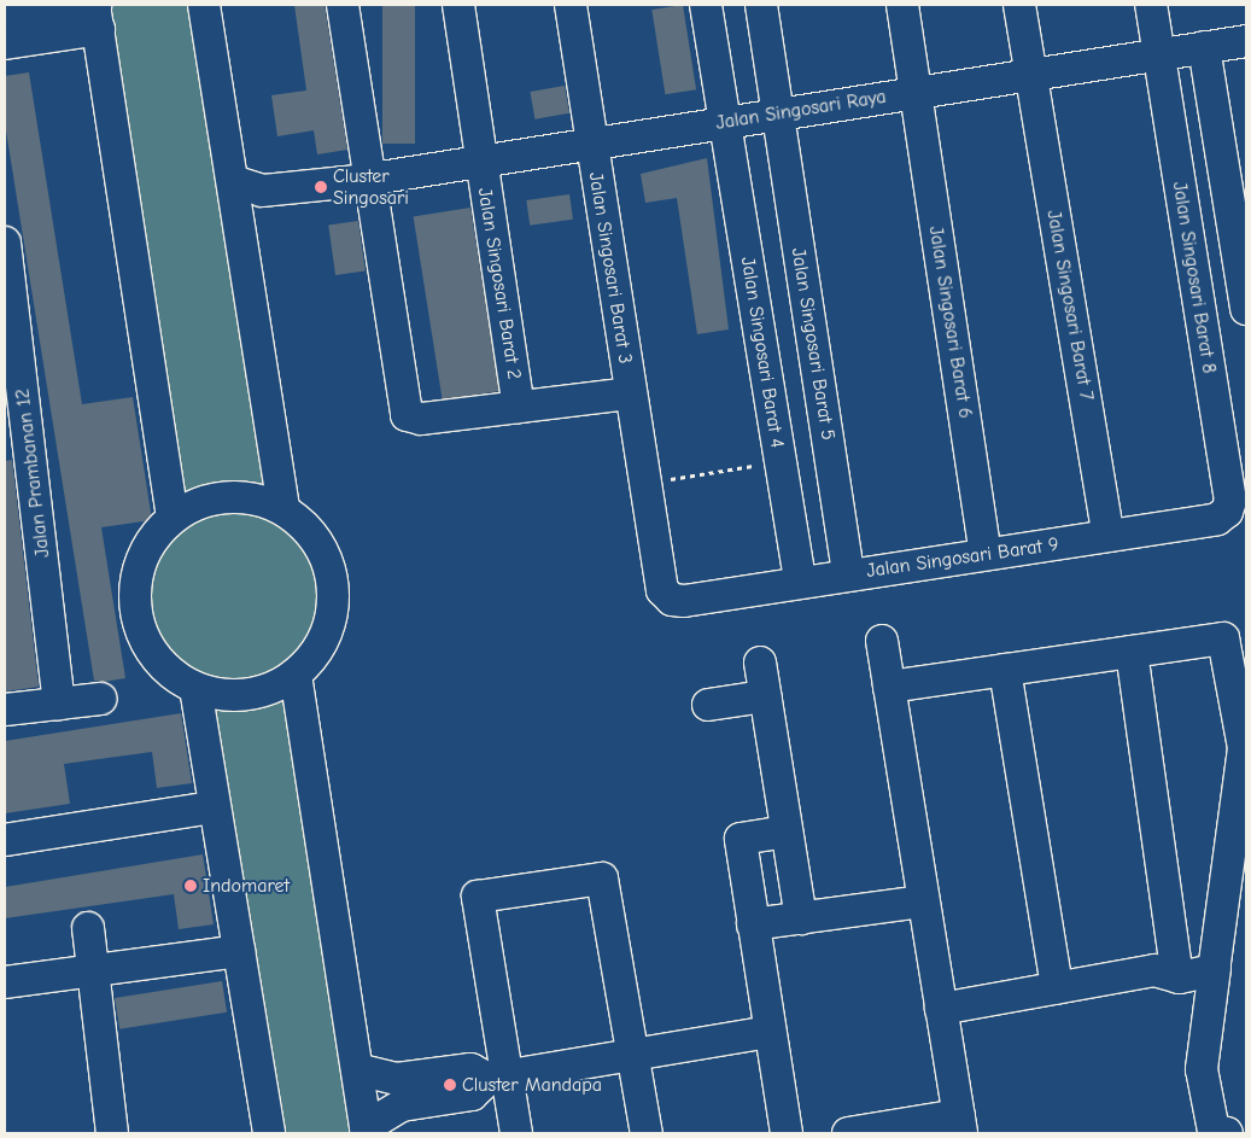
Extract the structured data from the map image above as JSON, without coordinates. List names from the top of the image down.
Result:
{
  "streets": {
    "street": [
      "Jalan Singosari Raya",
      "Jalan Singosari Barat 3",
      "Jalan Singosari Barat 8",
      "Jalan Singosari Barat 2",
      "Jalan Singosari Barat 7",
      "Jalan Singosari Barat 6",
      "Jalan Singosari Barat 5",
      "Jalan Singosari Barat 4",
      "Jalan Prambanan 12",
      "Jalan Singosari Barat 9"
    ]
  },
  "crossings": [
    ["Jalan Singosari Raya", "Jalan Singosari Barat 3"],
    ["Jalan Singosari Raya", "Jalan Singosari Barat 8"],
    ["Jalan Singosari Raya", "Jalan Singosari Barat 2"],
    ["Jalan Singosari Raya", "Jalan Singosari Barat 7"],
    ["Jalan Singosari Raya", "Jalan Singosari Barat 6"],
    ["Jalan Singosari Raya", "Jalan Singosari Barat 5"],
    ["Jalan Singosari Raya", "Jalan Singosari Barat 4"],
    ["Jalan Singosari Barat 3", "Jalan Singosari Barat 9"],
    ["Jalan Singosari Barat 8", "Jalan Singosari Barat 9"],
    ["Jalan Singosari Barat 7", "Jalan Singosari Barat 9"],
    ["Jalan Singosari Barat 6", "Jalan Singosari Barat 9"],
    ["Jalan Singosari Barat 5", "Jalan Singosari Barat 9"],
    ["Jalan Singosari Barat 4", "Jalan Singosari Barat 9"]
  ],
  "places": ["Cluster Singosari", "Indomaret", "Cluster Mandapa"]
}
